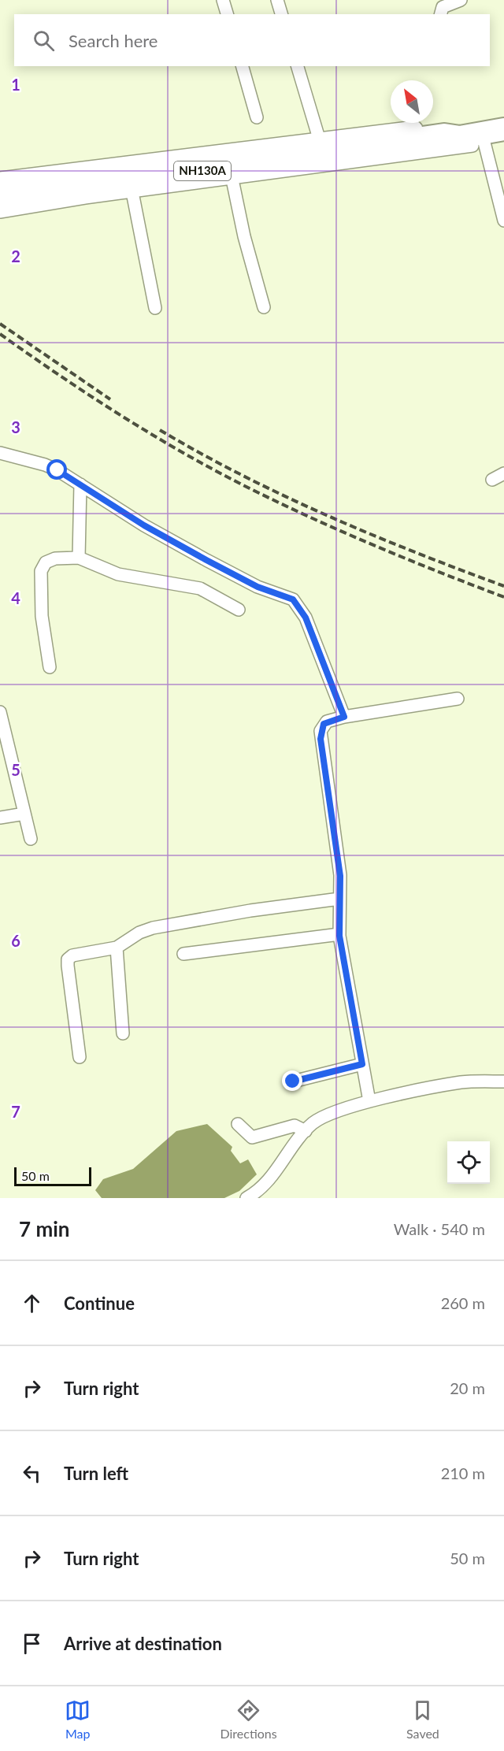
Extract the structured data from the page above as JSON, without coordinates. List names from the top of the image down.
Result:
{
  "streets": {
    "highway": ["NH130A"]
  },
  "scale_bar": "50 m",
  "north": "top left",
  "page": {
    "search": "Search here",
    "scale": "50 m",
    "heading": ["7 min", "Walk · 540 m"],
    "list": [
      ["Continue", "260 m"],
      ["Turn right", "20 m"],
      ["Turn left", "210 m"],
      ["Turn right", "50 m"],
      "Arrive at destination"
    ],
    "nav": ["Map", "Directions", "Saved"]
  },
  "grid": {
    "rows": [
      "1",
      "2",
      "3",
      "4",
      "5",
      "6",
      "7"
    ]
  }
}
